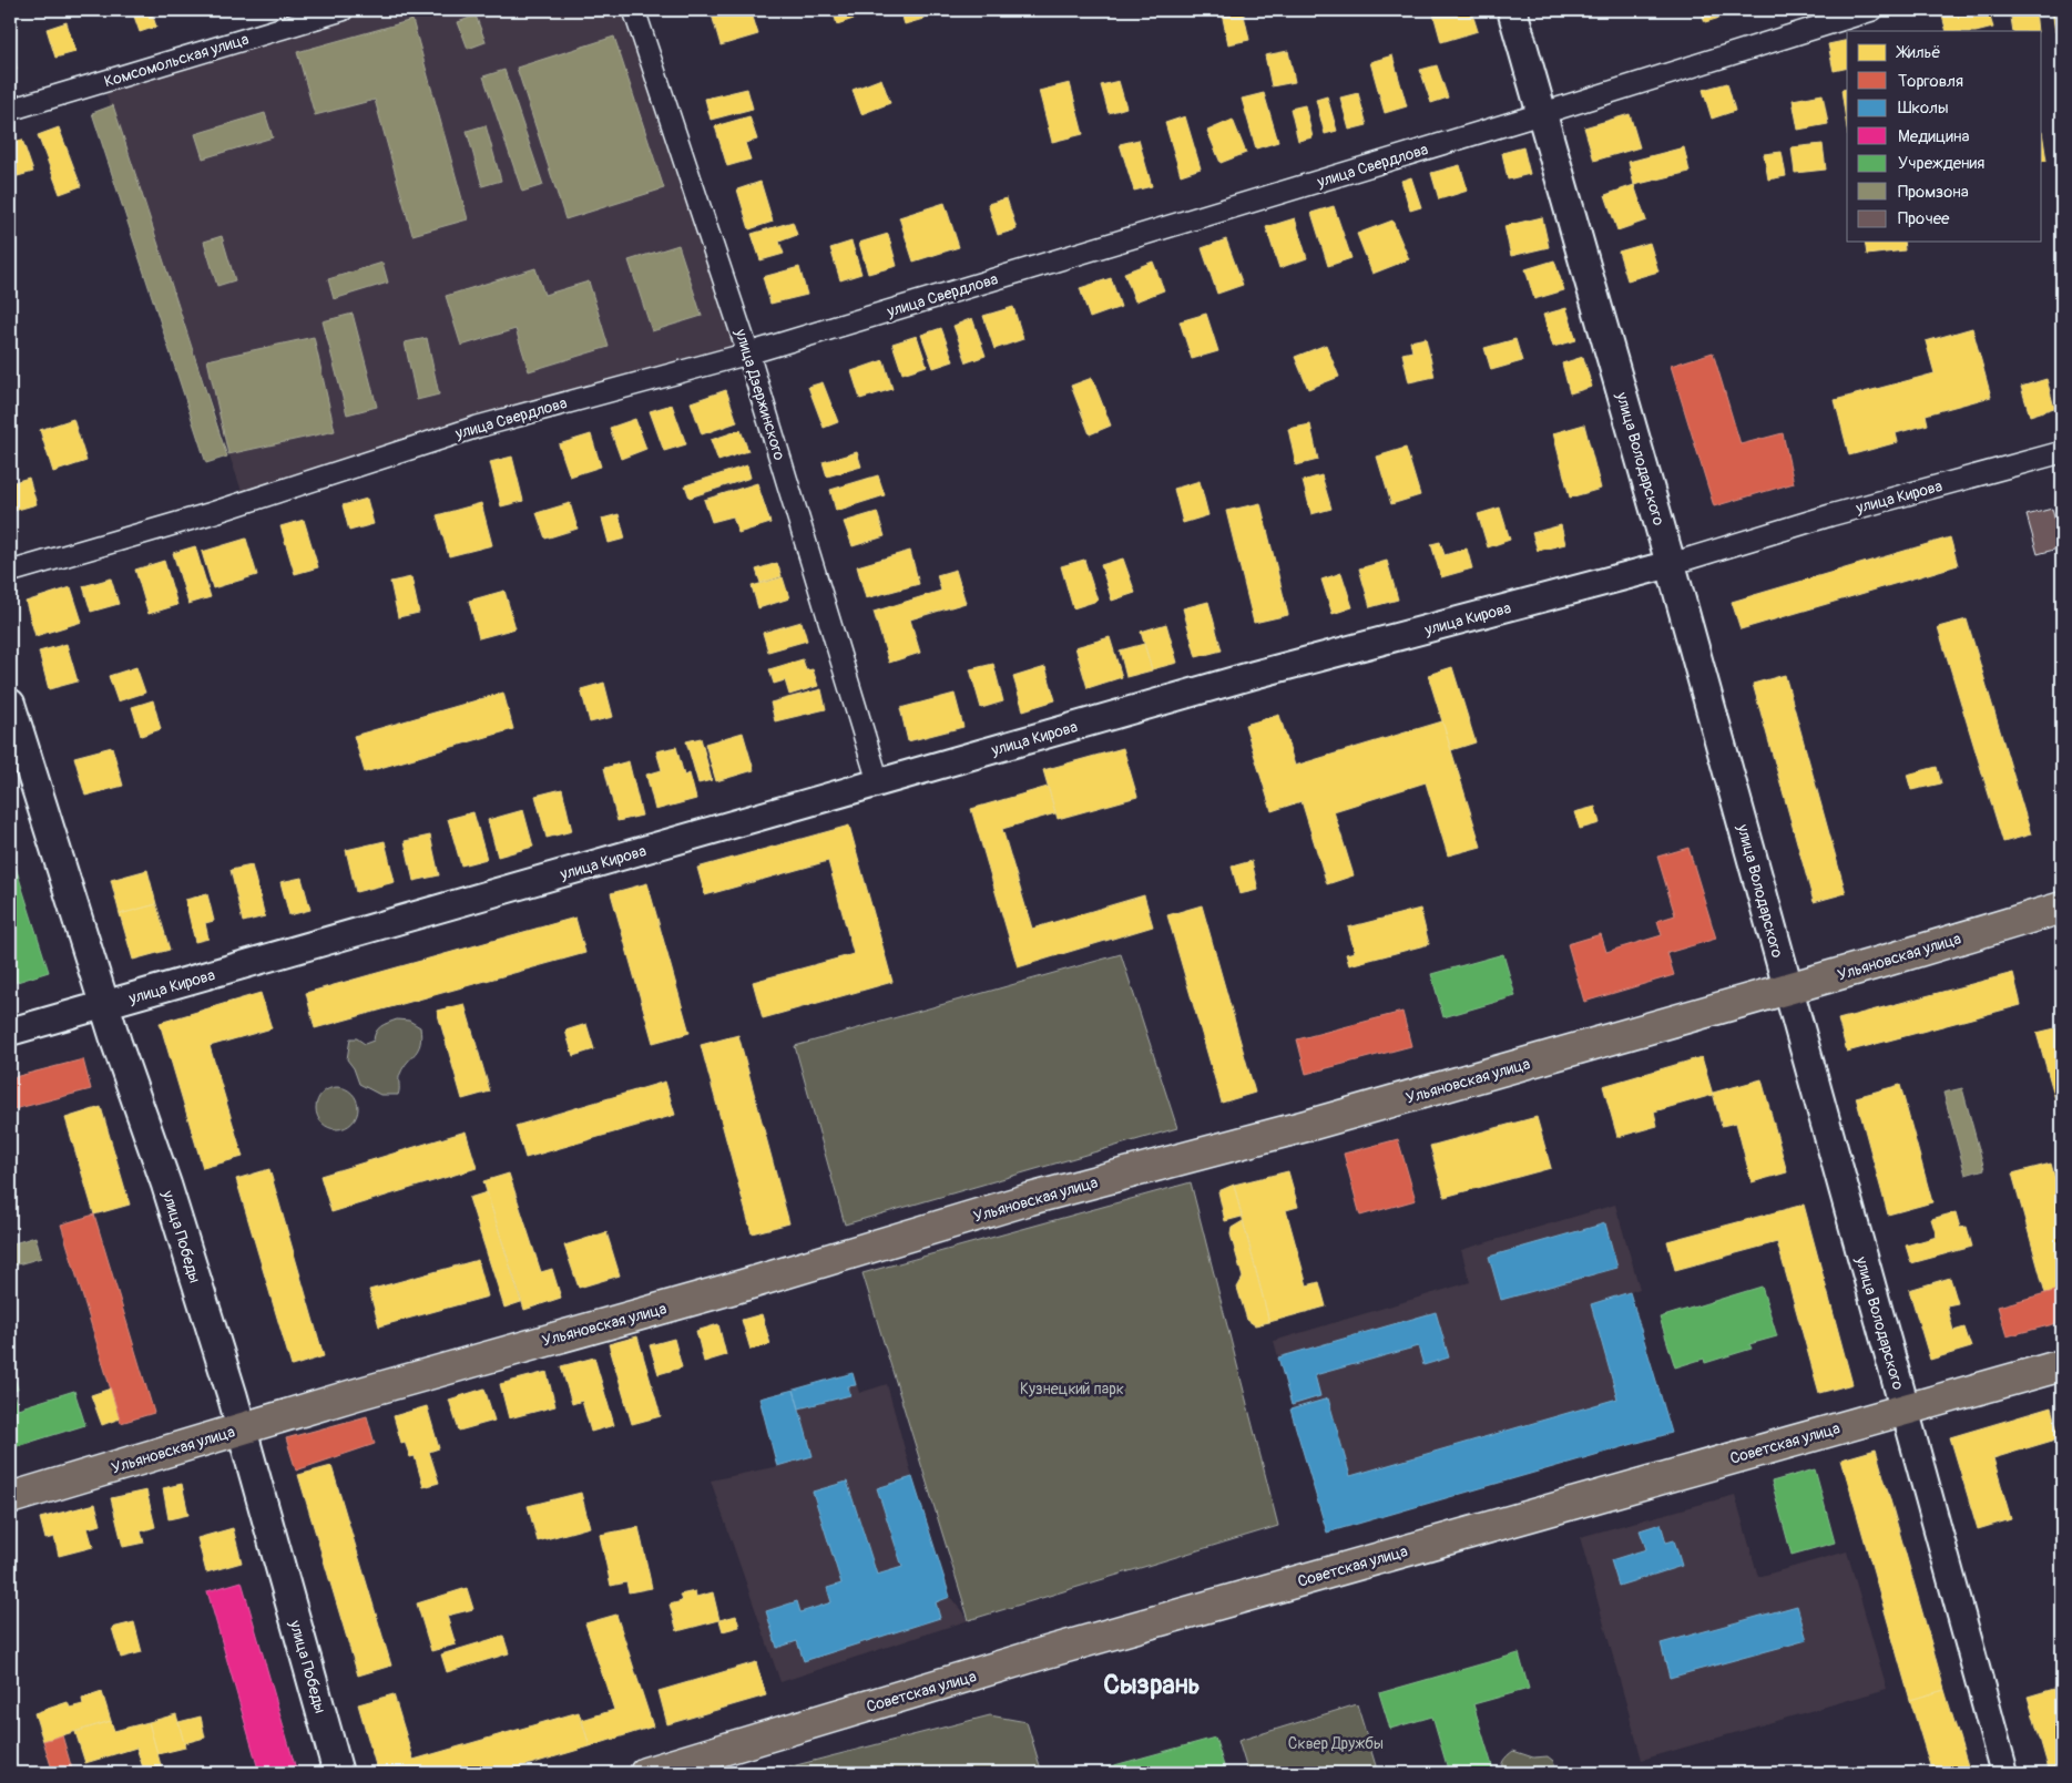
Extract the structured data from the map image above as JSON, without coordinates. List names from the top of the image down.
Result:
{
  "streets": {
    "main road": [
      "улица Володарского",
      "Ульяновская улица",
      "улица Победы",
      "Советская улица"
    ],
    "street": [
      "Комсомольская улица",
      "улица Свердлова",
      "улица Дзержинского",
      "улица Кирова"
    ]
  },
  "crossings": [
    ["улица Свердлова", "улица Дзержинского"],
    ["улица Свердлова", "улица Володарского"],
    ["улица Дзержинского", "улица Кирова"],
    ["улица Володарского", "улица Кирова"],
    ["улица Володарского", "Ульяновская улица"],
    ["улица Володарского", "Советская улица"],
    ["улица Кирова", "улица Победы"],
    ["Ульяновская улица", "улица Победы"]
  ],
  "districts": ["Сызрань"],
  "parks": ["Кузнецкий парк", "Сквер Дружбы"],
  "legend": [
    "Жильё",
    "Торговля",
    "Школы",
    "Медицина",
    "Учреждения",
    "Промзона",
    "Прочее"
  ]
}
